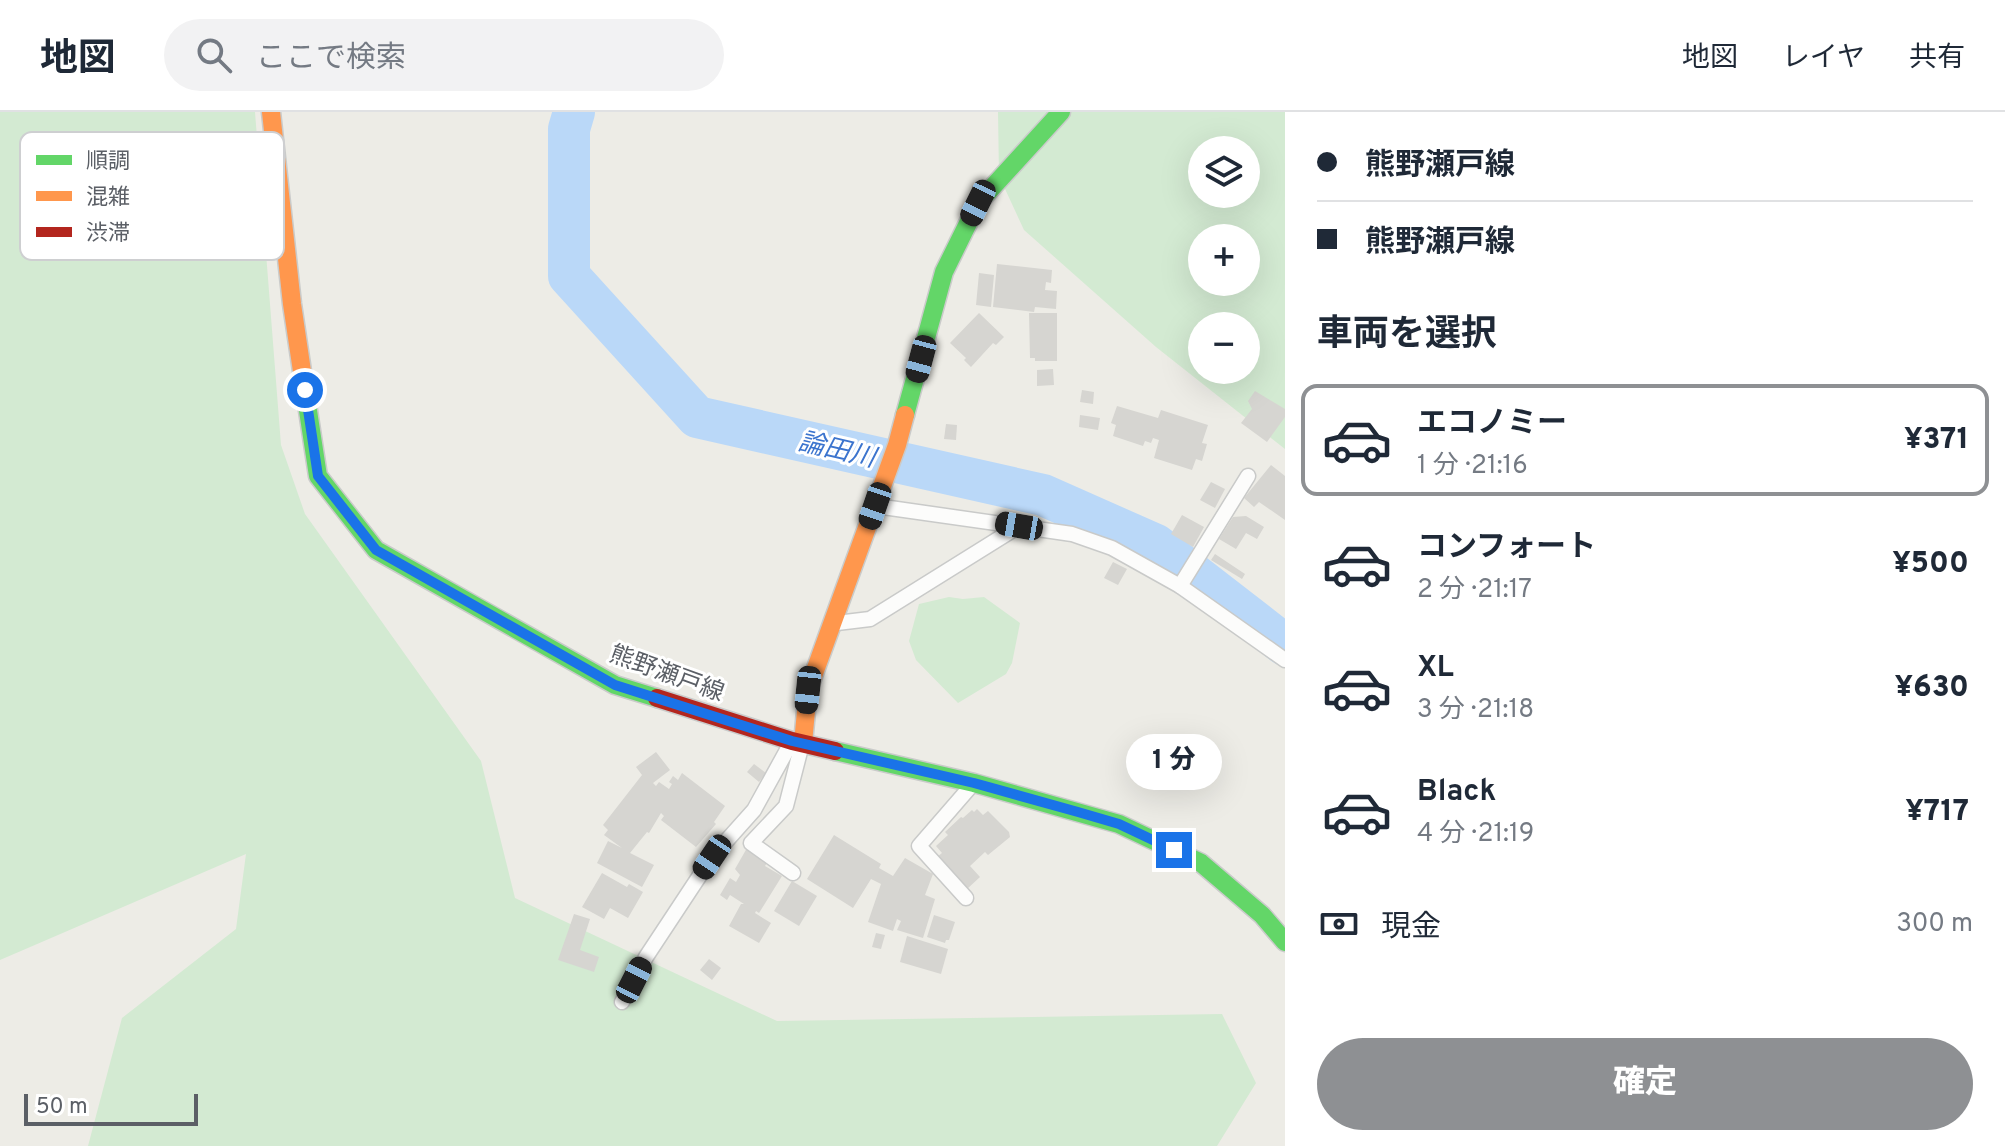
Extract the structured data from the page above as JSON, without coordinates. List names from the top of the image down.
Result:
{
  "streets": {
    "main road": ["熊野瀬戸線"]
  },
  "water": ["論田川"],
  "legend": ["順調", "混雑", "渋滞"],
  "scale_bar": "50 m",
  "page": {
    "header": "地図",
    "search": "ここで検索",
    "nav": ["地図", "レイヤ", "共有"],
    "banner": ["熊野瀬戸線", "熊野瀬戸線"],
    "map_buttons": ["+", "−"],
    "heading": "車両を選択",
    "list": [
      {
        "name": "エコノミー",
        "note": "1 分 · 21:16",
        "value": "¥371"
      },
      {
        "name": "コンフォート",
        "note": "2 分 · 21:17",
        "value": "¥500"
      },
      {
        "name": "XL",
        "note": "3 分 · 21:18",
        "value": "¥630"
      },
      {
        "name": "Black",
        "note": "4 分 · 21:19",
        "value": "¥717"
      }
    ],
    "bubble": "1 分",
    "pay": ["現金", "300 m"],
    "buttons": "確定",
    "scale": "50 m"
  }
}
